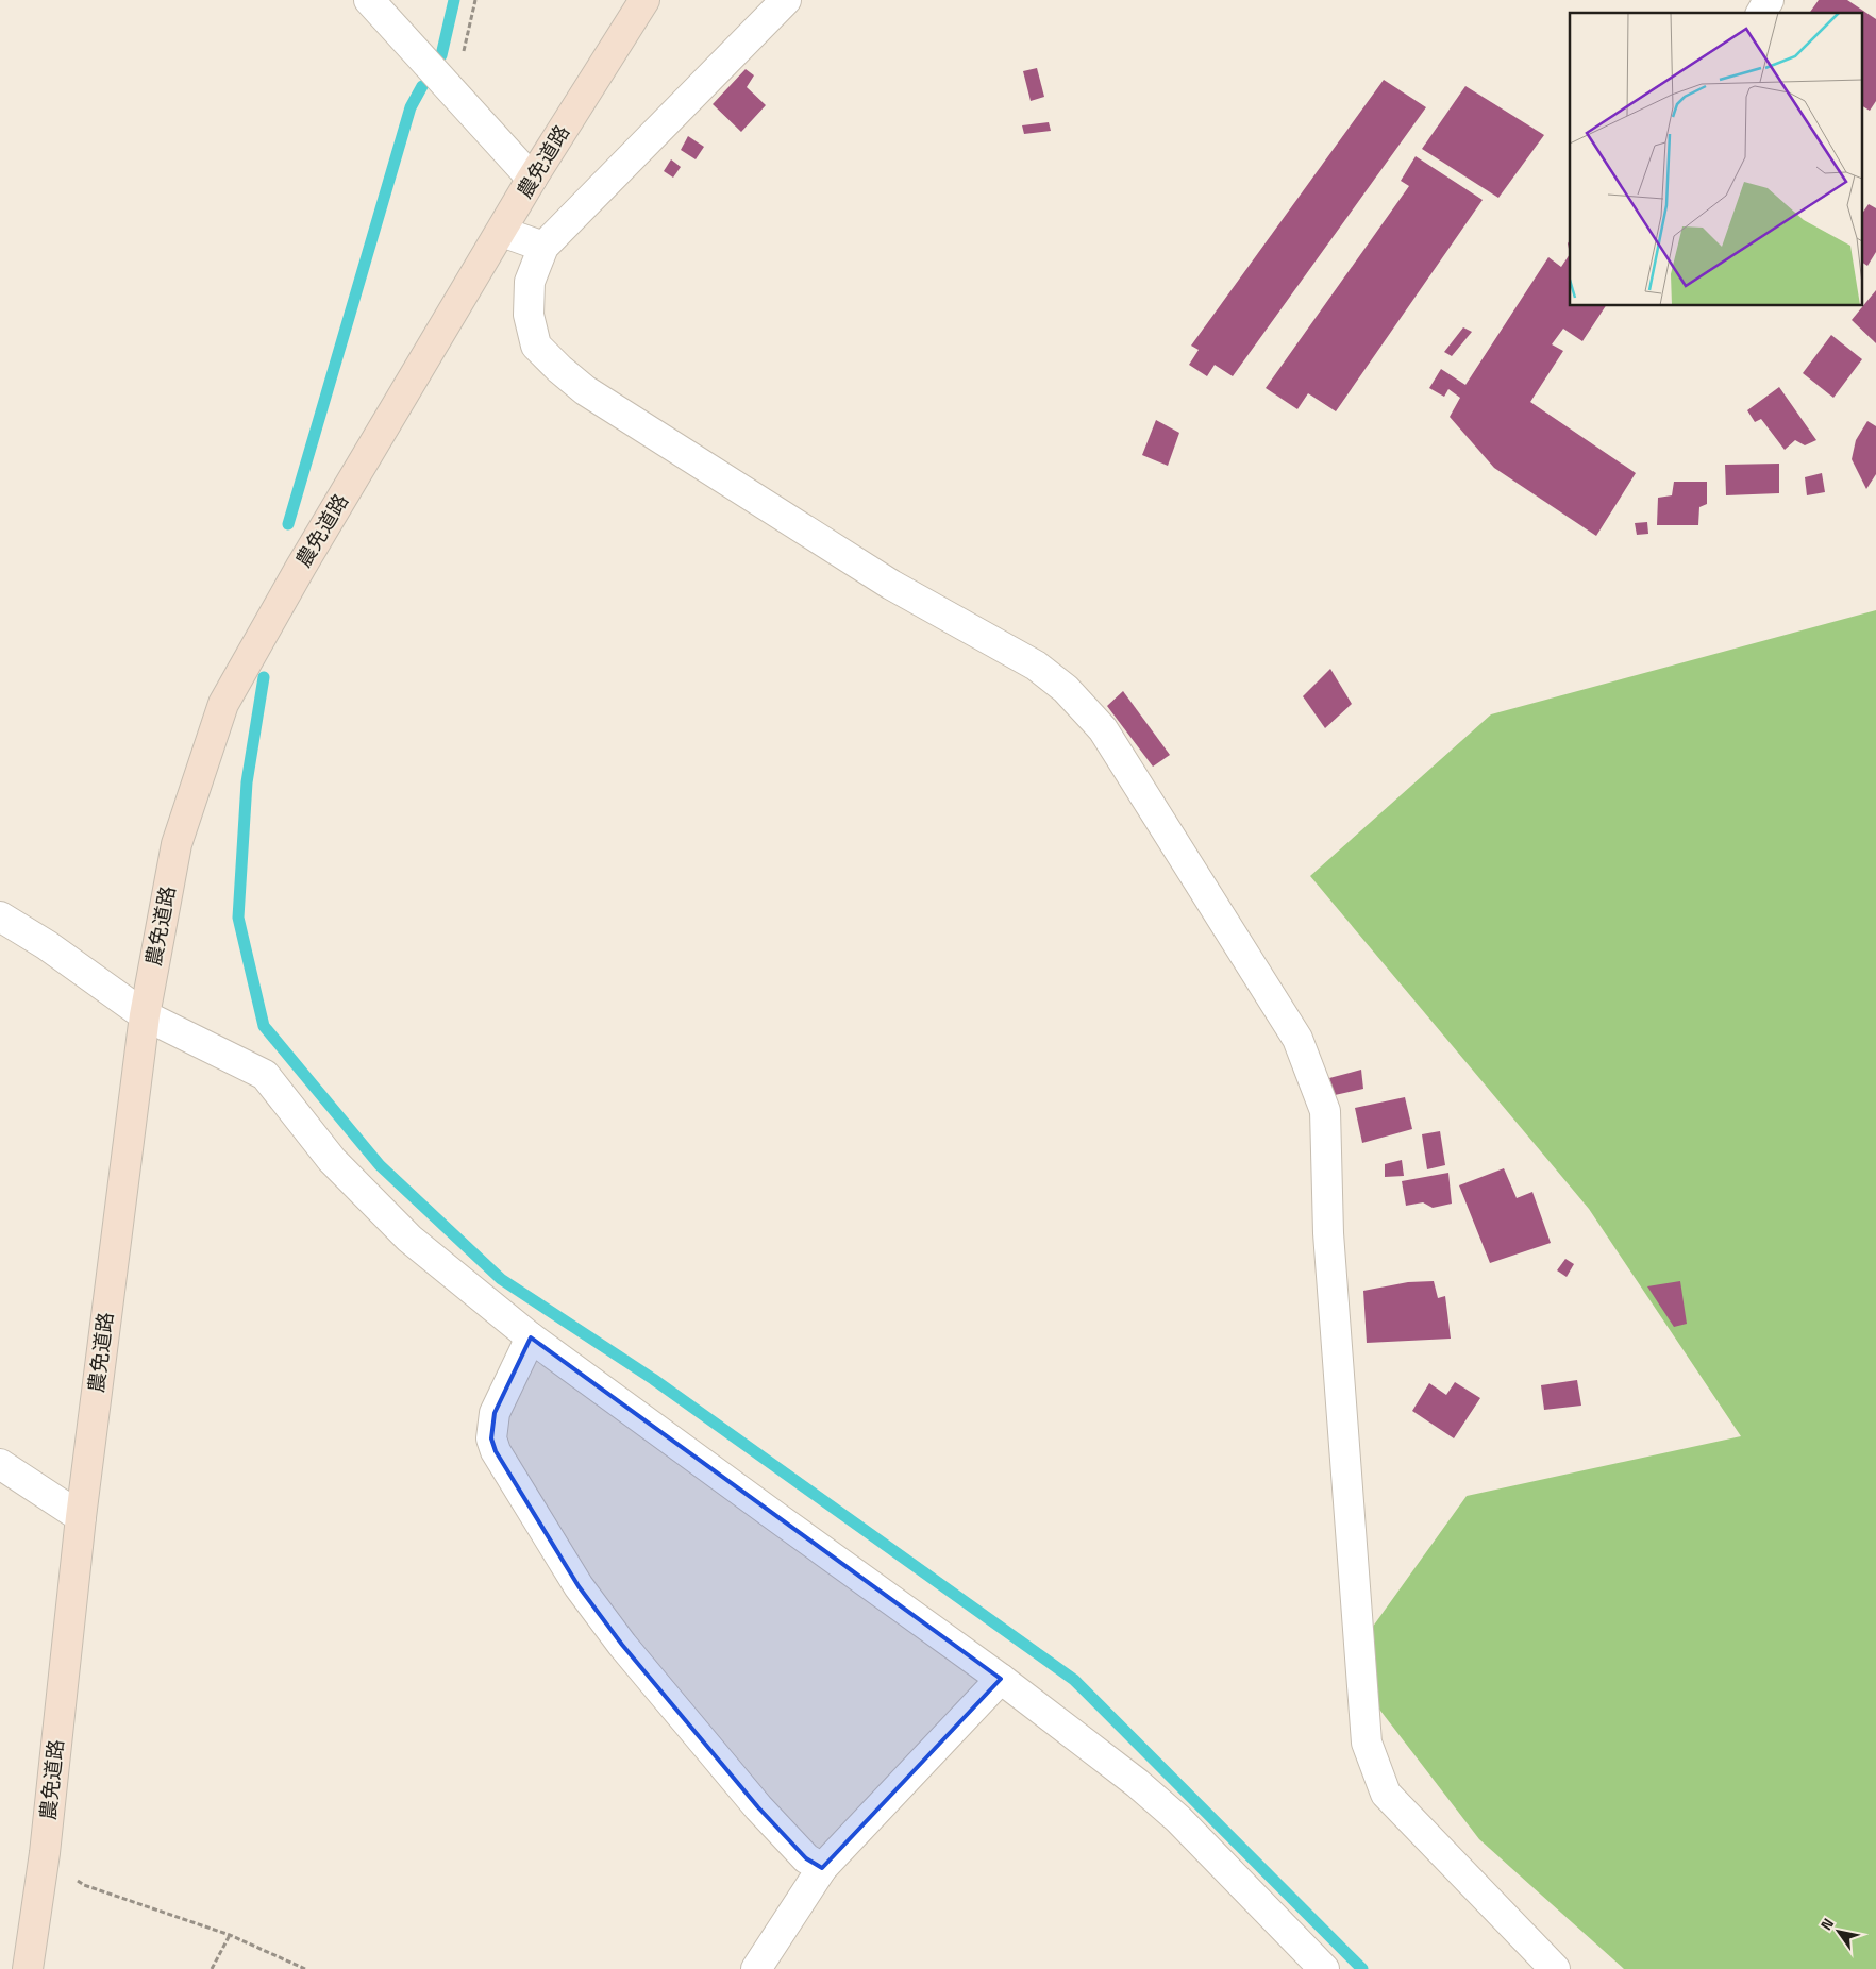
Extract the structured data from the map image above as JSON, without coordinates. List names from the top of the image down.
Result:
{
  "streets": {
    "street": ["農免道路"]
  },
  "north": "top left"
}
